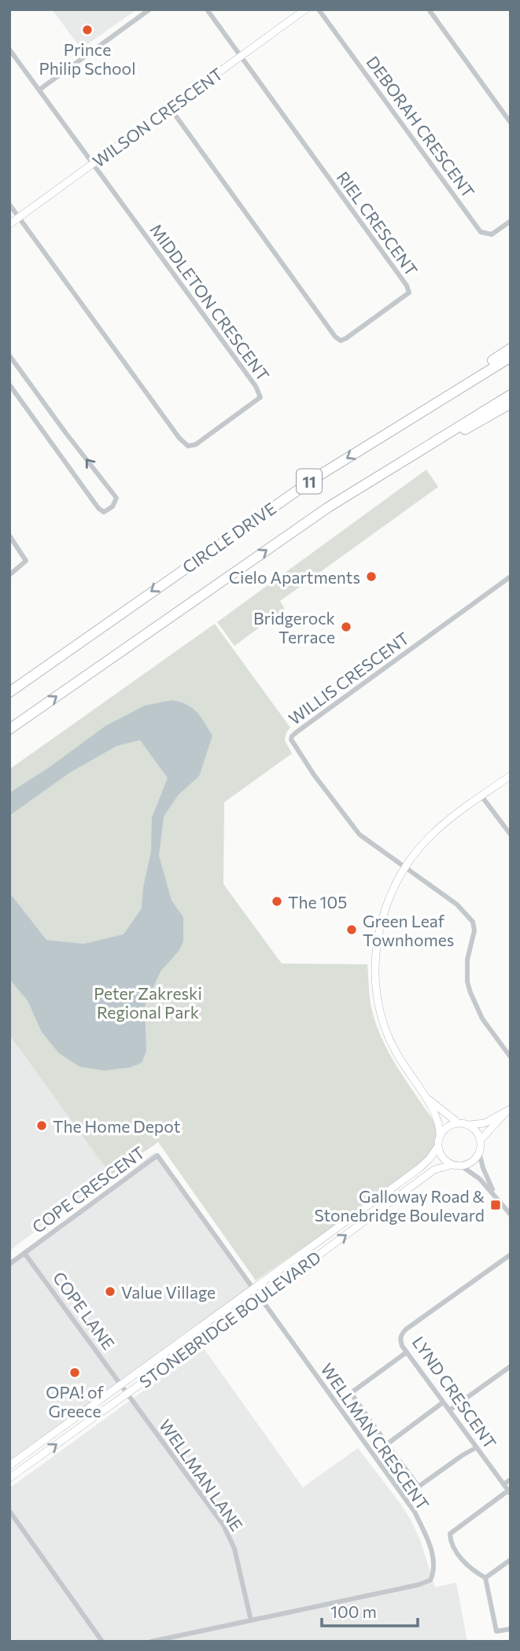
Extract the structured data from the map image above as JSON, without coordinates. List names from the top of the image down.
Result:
{
  "streets": {
    "highway": ["11", "CIRCLE DRIVE"],
    "main road": ["WILSON CRESCENT", "STONEBRIDGE BOULEVARD"],
    "street": [
      "DEBORAH CRESCENT",
      "RIEL CRESCENT",
      "MIDDLETON CRESCENT",
      "WILLIS CRESCENT",
      "COPE CRESCENT",
      "COPE LANE",
      "LYND CRESCENT",
      "WELLMAN CRESCENT",
      "WELLMAN LANE"
    ]
  },
  "crossings": [
    ["WILSON CRESCENT", "RIEL CRESCENT"],
    ["WILSON CRESCENT", "MIDDLETON CRESCENT"],
    ["COPE CRESCENT", "COPE LANE"],
    ["COPE CRESCENT", "STONEBRIDGE BOULEVARD"],
    ["COPE LANE", "STONEBRIDGE BOULEVARD"],
    ["COPE LANE", "WELLMAN LANE"],
    ["STONEBRIDGE BOULEVARD", "WELLMAN CRESCENT"],
    ["STONEBRIDGE BOULEVARD", "WELLMAN LANE"],
    ["WELLMAN CRESCENT", "WELLMAN LANE"]
  ],
  "parks": ["Peter Zakreski Regional Park"],
  "places": {
    "other": [
      "Prince Philip School",
      "Cielo Apartments",
      "Bridgerock Terrace",
      "The 105",
      "Green Leaf Townhomes",
      "The Home Depot",
      "Value Village",
      "OPA! of Greece"
    ],
    "transit": ["Galloway Road & Stonebridge Boulevard"]
  },
  "scale_bar": "100 m"
}
